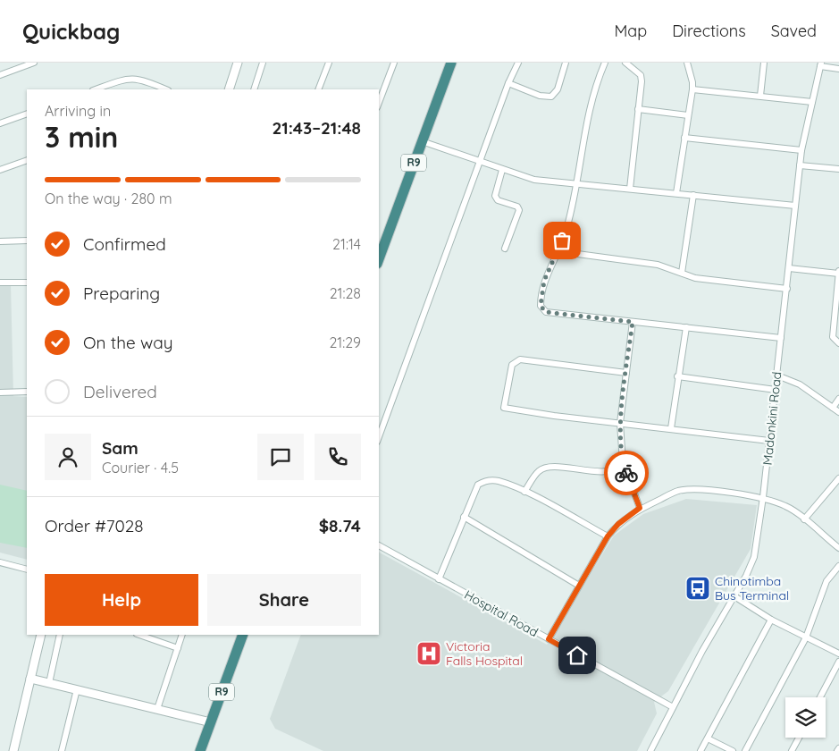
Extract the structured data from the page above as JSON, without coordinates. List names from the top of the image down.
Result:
{
  "streets": {
    "highway": ["R9"],
    "street": ["Madonkini Road", "Hospital Road"]
  },
  "crossings": [
    ["Madonkini Road", "Hospital Road"]
  ],
  "places": {
    "bus stop": ["Chinotimba Bus Terminal"],
    "hospital": ["Victoria Falls Hospital"]
  },
  "page": {
    "header": "Quickbag",
    "nav": ["Map", "Directions", "Saved"],
    "heading": ["3 min", "Arriving in", "21:43–21:48"],
    "panel": [
      "Sam",
      "Courier · 4.5",
      "Order #7028",
      "$8.74"
    ],
    "bar": "On the way · 280 m",
    "list": [
      ["Confirmed", "21:14"],
      ["Preparing", "21:28"],
      ["On the way", "21:29"],
      "Delivered"
    ],
    "buttons": ["Help", "Share"]
  }
}
